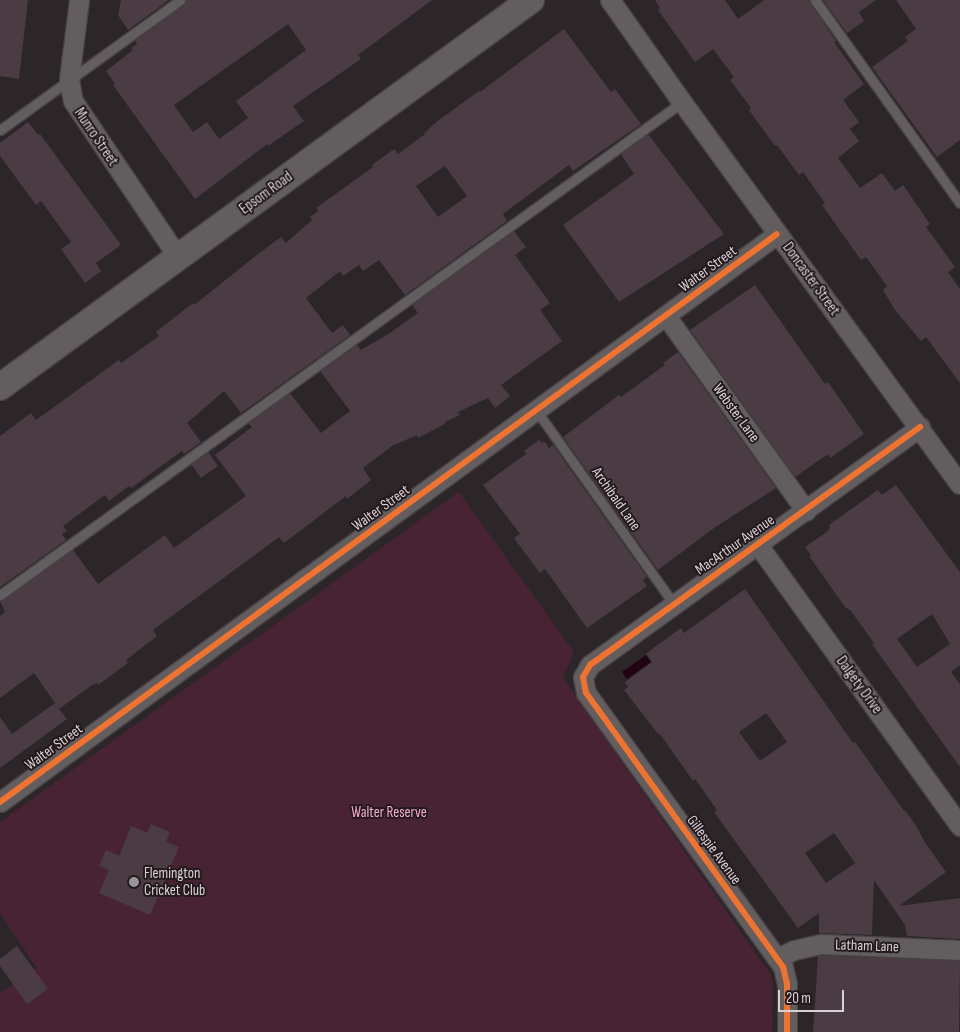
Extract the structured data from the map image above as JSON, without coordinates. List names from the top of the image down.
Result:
{
  "streets": {
    "main road": ["Epsom Road"],
    "street": [
      "Munro Street",
      "Walter Street",
      "Doncaster Street",
      "Webster Lane",
      "MacArthur Avenue",
      "Dalgety Drive",
      "Gillespie Avenue",
      "Latham Lane"
    ],
    "lane": ["Archibald Lane"]
  },
  "crossings": [
    ["Munro Street", "Epsom Road"],
    ["Walter Street", "Doncaster Street"],
    ["Walter Street", "Webster Lane"],
    ["Walter Street", "Archibald Lane"],
    ["Doncaster Street", "MacArthur Avenue"],
    ["Webster Lane", "MacArthur Avenue"],
    ["Archibald Lane", "MacArthur Avenue"],
    ["MacArthur Avenue", "Dalgety Drive"],
    ["MacArthur Avenue", "Gillespie Avenue"],
    ["Gillespie Avenue", "Latham Lane"]
  ],
  "parks": ["Walter Reserve"],
  "places": ["Flemington Cricket Club"],
  "scale_bar": "20 m"
}
